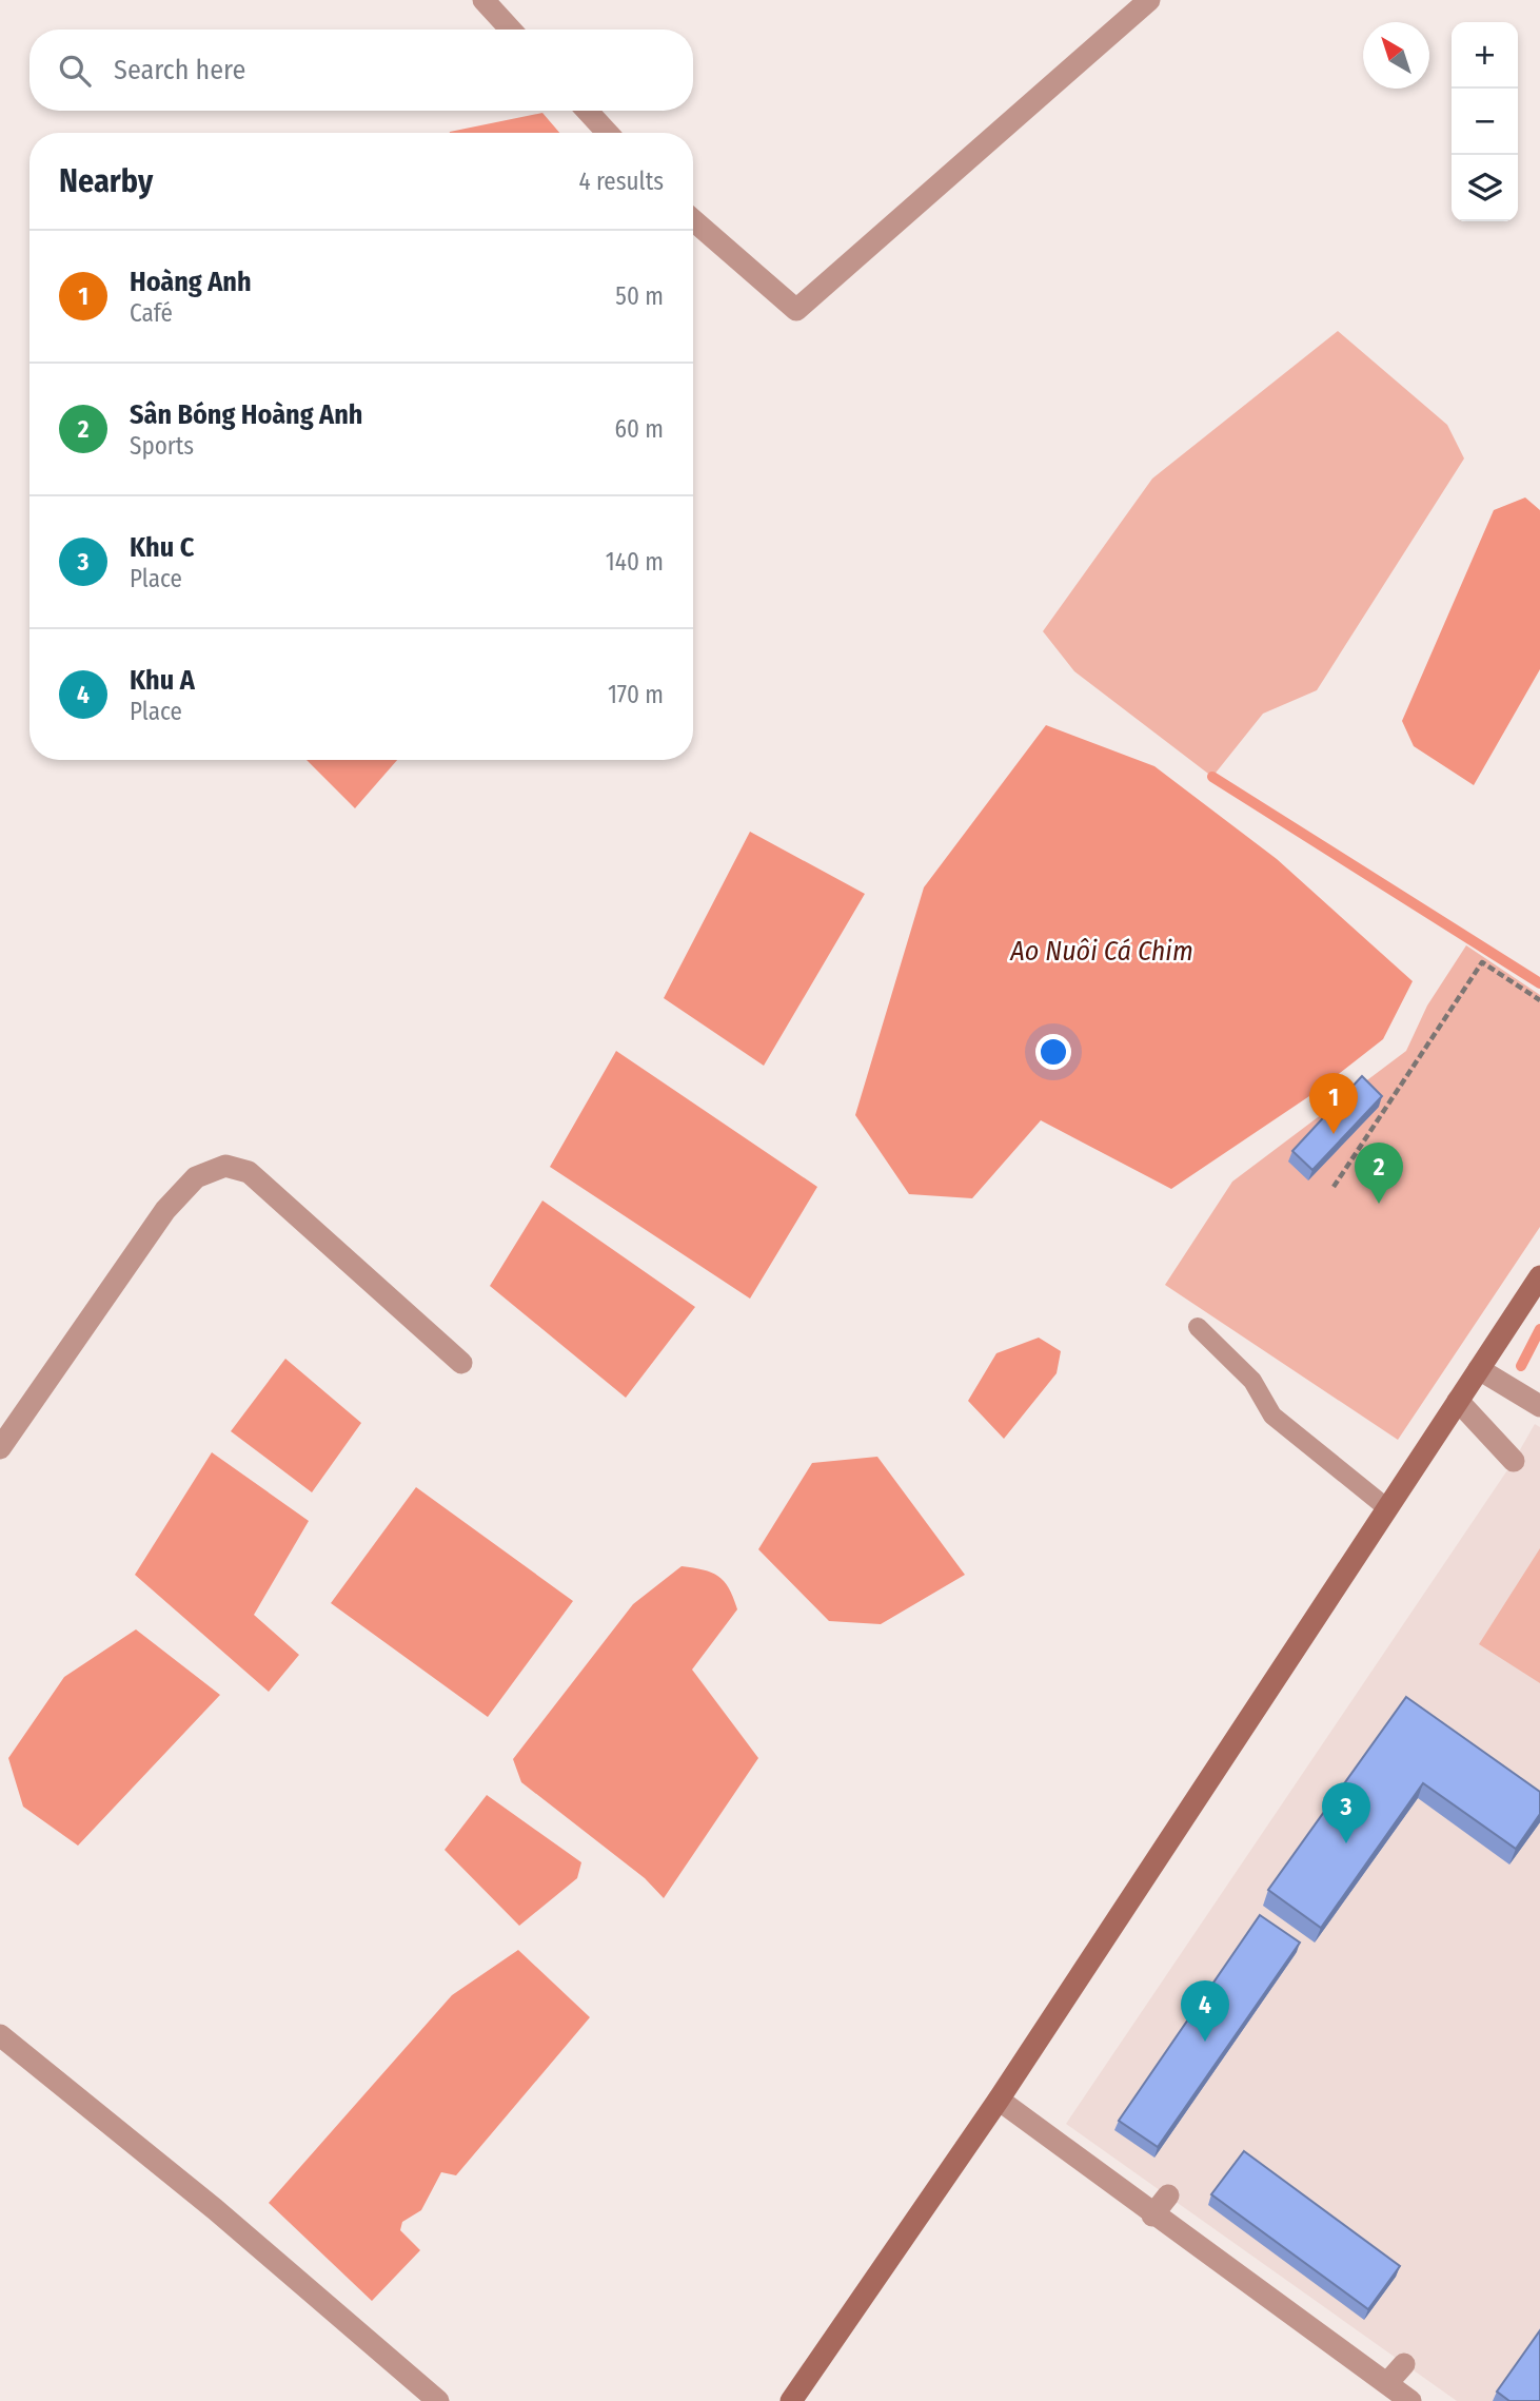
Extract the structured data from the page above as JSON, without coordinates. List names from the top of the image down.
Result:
{
  "water": ["Ao Nuôi Cá Chim"],
  "north": "top left",
  "page": {
    "map_buttons": ["+", "−"],
    "search": "Search here",
    "heading": ["Nearby", "4 results"],
    "list": [
      {
        "mark": "1",
        "name": "Hoàng Anh",
        "note": "Café",
        "value": "50 m"
      },
      {
        "mark": "2",
        "name": "Sân Bóng Hoàng Anh",
        "note": "Sports",
        "value": "60 m"
      },
      {
        "mark": "3",
        "name": "Khu C",
        "note": "Place",
        "value": "140 m"
      },
      {
        "mark": "4",
        "name": "Khu A",
        "note": "Place",
        "value": "170 m"
      }
    ],
    "pins": [
      "1",
      "2",
      "3",
      "4"
    ]
  }
}
